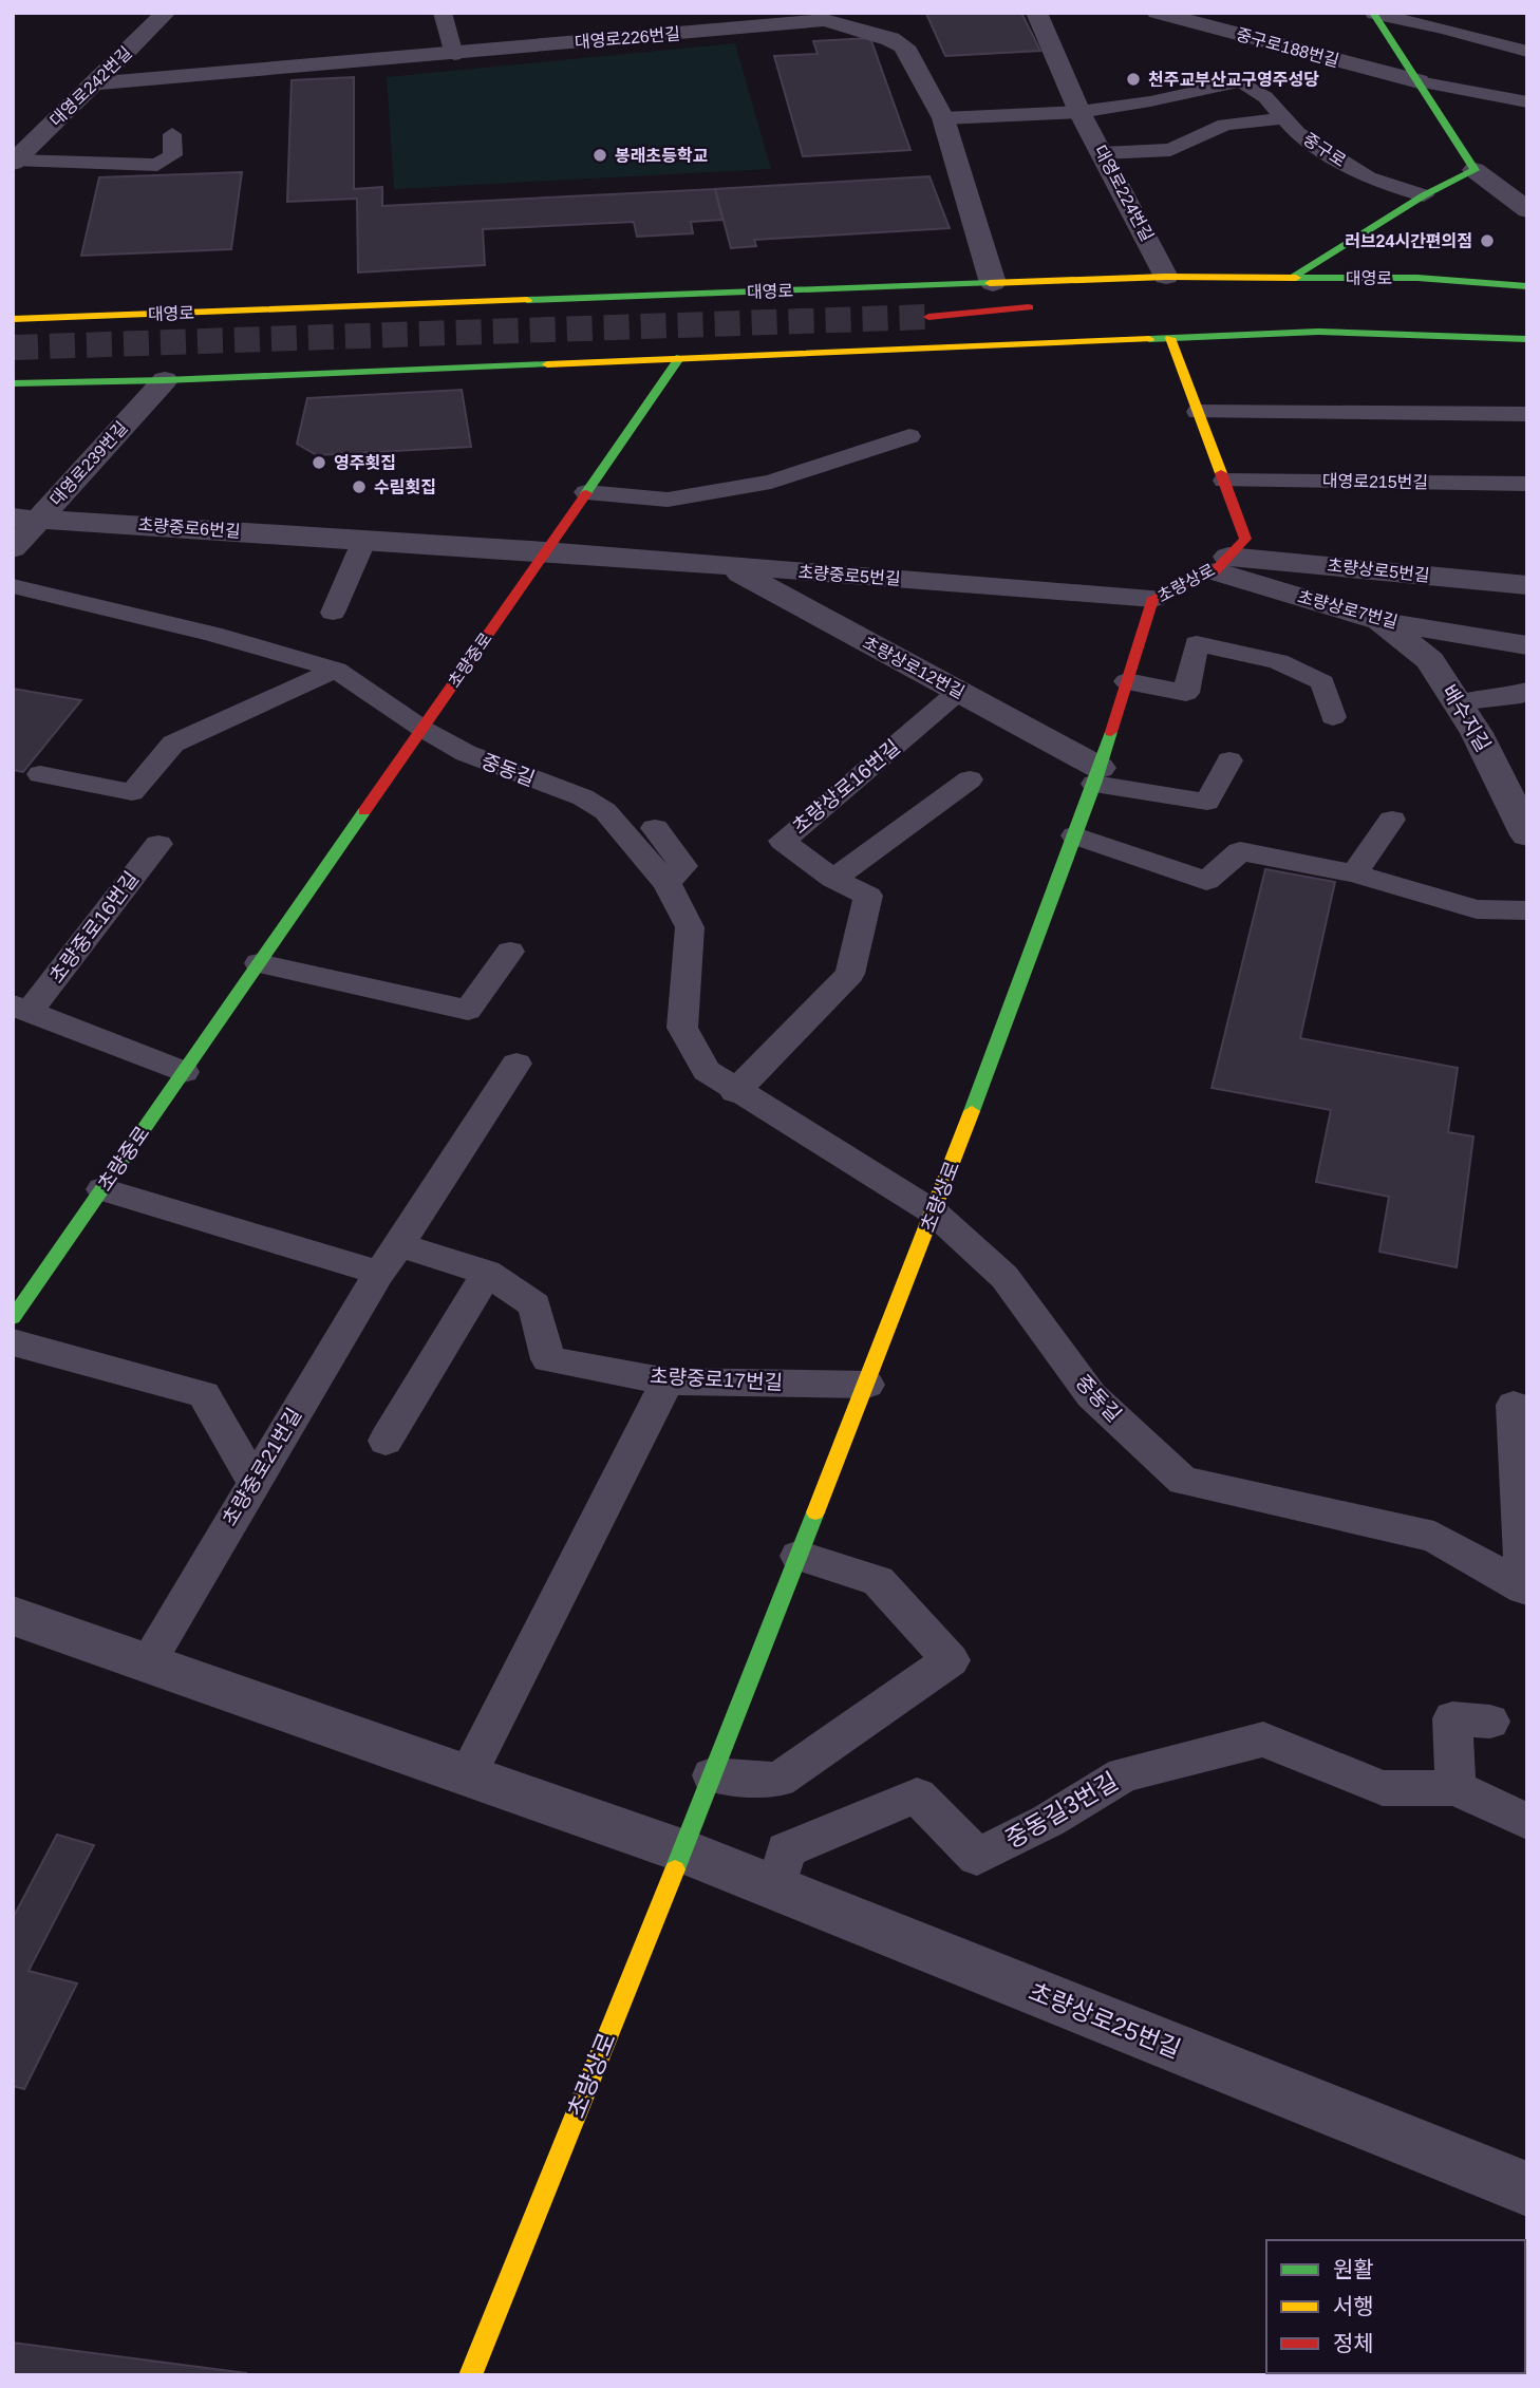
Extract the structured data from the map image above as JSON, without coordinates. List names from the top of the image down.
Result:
{
  "streets": {
    "main road": ["대영로", "초량상로", "초량중로"],
    "street": [
      "대영로226번길",
      "중구로188번길",
      "대영로242번길",
      "대영로224번길",
      "대영로239번길",
      "초량중로6번길",
      "초량상로5번길",
      "초량중로5번길",
      "초량상로7번길",
      "초량상로12번길",
      "배수지길",
      "초량상로25번길"
    ],
    "lane": [
      "중구로",
      "대영로215번길",
      "중동길",
      "초량상로16번길",
      "초량중로16번길",
      "초량중로17번길",
      "초량중로21번길",
      "중동길3번길"
    ]
  },
  "crossings": [
    ["대영로226번길", "대영로242번길"],
    ["대영로226번길", "대영로"],
    ["중구로", "대영로224번길"],
    ["대영로224번길", "대영로"],
    ["대영로239번길", "초량중로6번길"],
    ["대영로215번길", "초량상로"],
    ["초량중로6번길", "초량중로5번길"],
    ["초량중로6번길", "초량중로"],
    ["초량상로5번길", "초량상로"],
    ["초량상로5번길", "초량상로7번길"],
    ["초량중로5번길", "초량상로"],
    ["초량중로5번길", "초량중로"],
    ["초량중로5번길", "초량상로12번길"],
    ["초량상로", "초량상로7번길"],
    ["초량상로", "초량상로12번길"],
    ["초량상로", "중동길"],
    ["초량상로", "초량중로17번길"],
    ["초량상로", "초량상로25번길"],
    ["초량상로7번길", "배수지길"],
    ["초량중로", "중동길"],
    ["초량중로", "초량중로16번길"],
    ["초량중로", "초량중로17번길"],
    ["초량상로12번길", "초량상로16번길"],
    ["중동길", "초량상로16번길"],
    ["초량중로17번길", "초량중로21번길"],
    ["중동길3번길", "초량상로25번길"]
  ],
  "places": [
    "천주교부산교구영주성당",
    "봉래초등학교",
    "러브24시간편의점",
    "영주횟집",
    "수림횟집"
  ],
  "legend": ["원활", "서행", "정체"]
}
